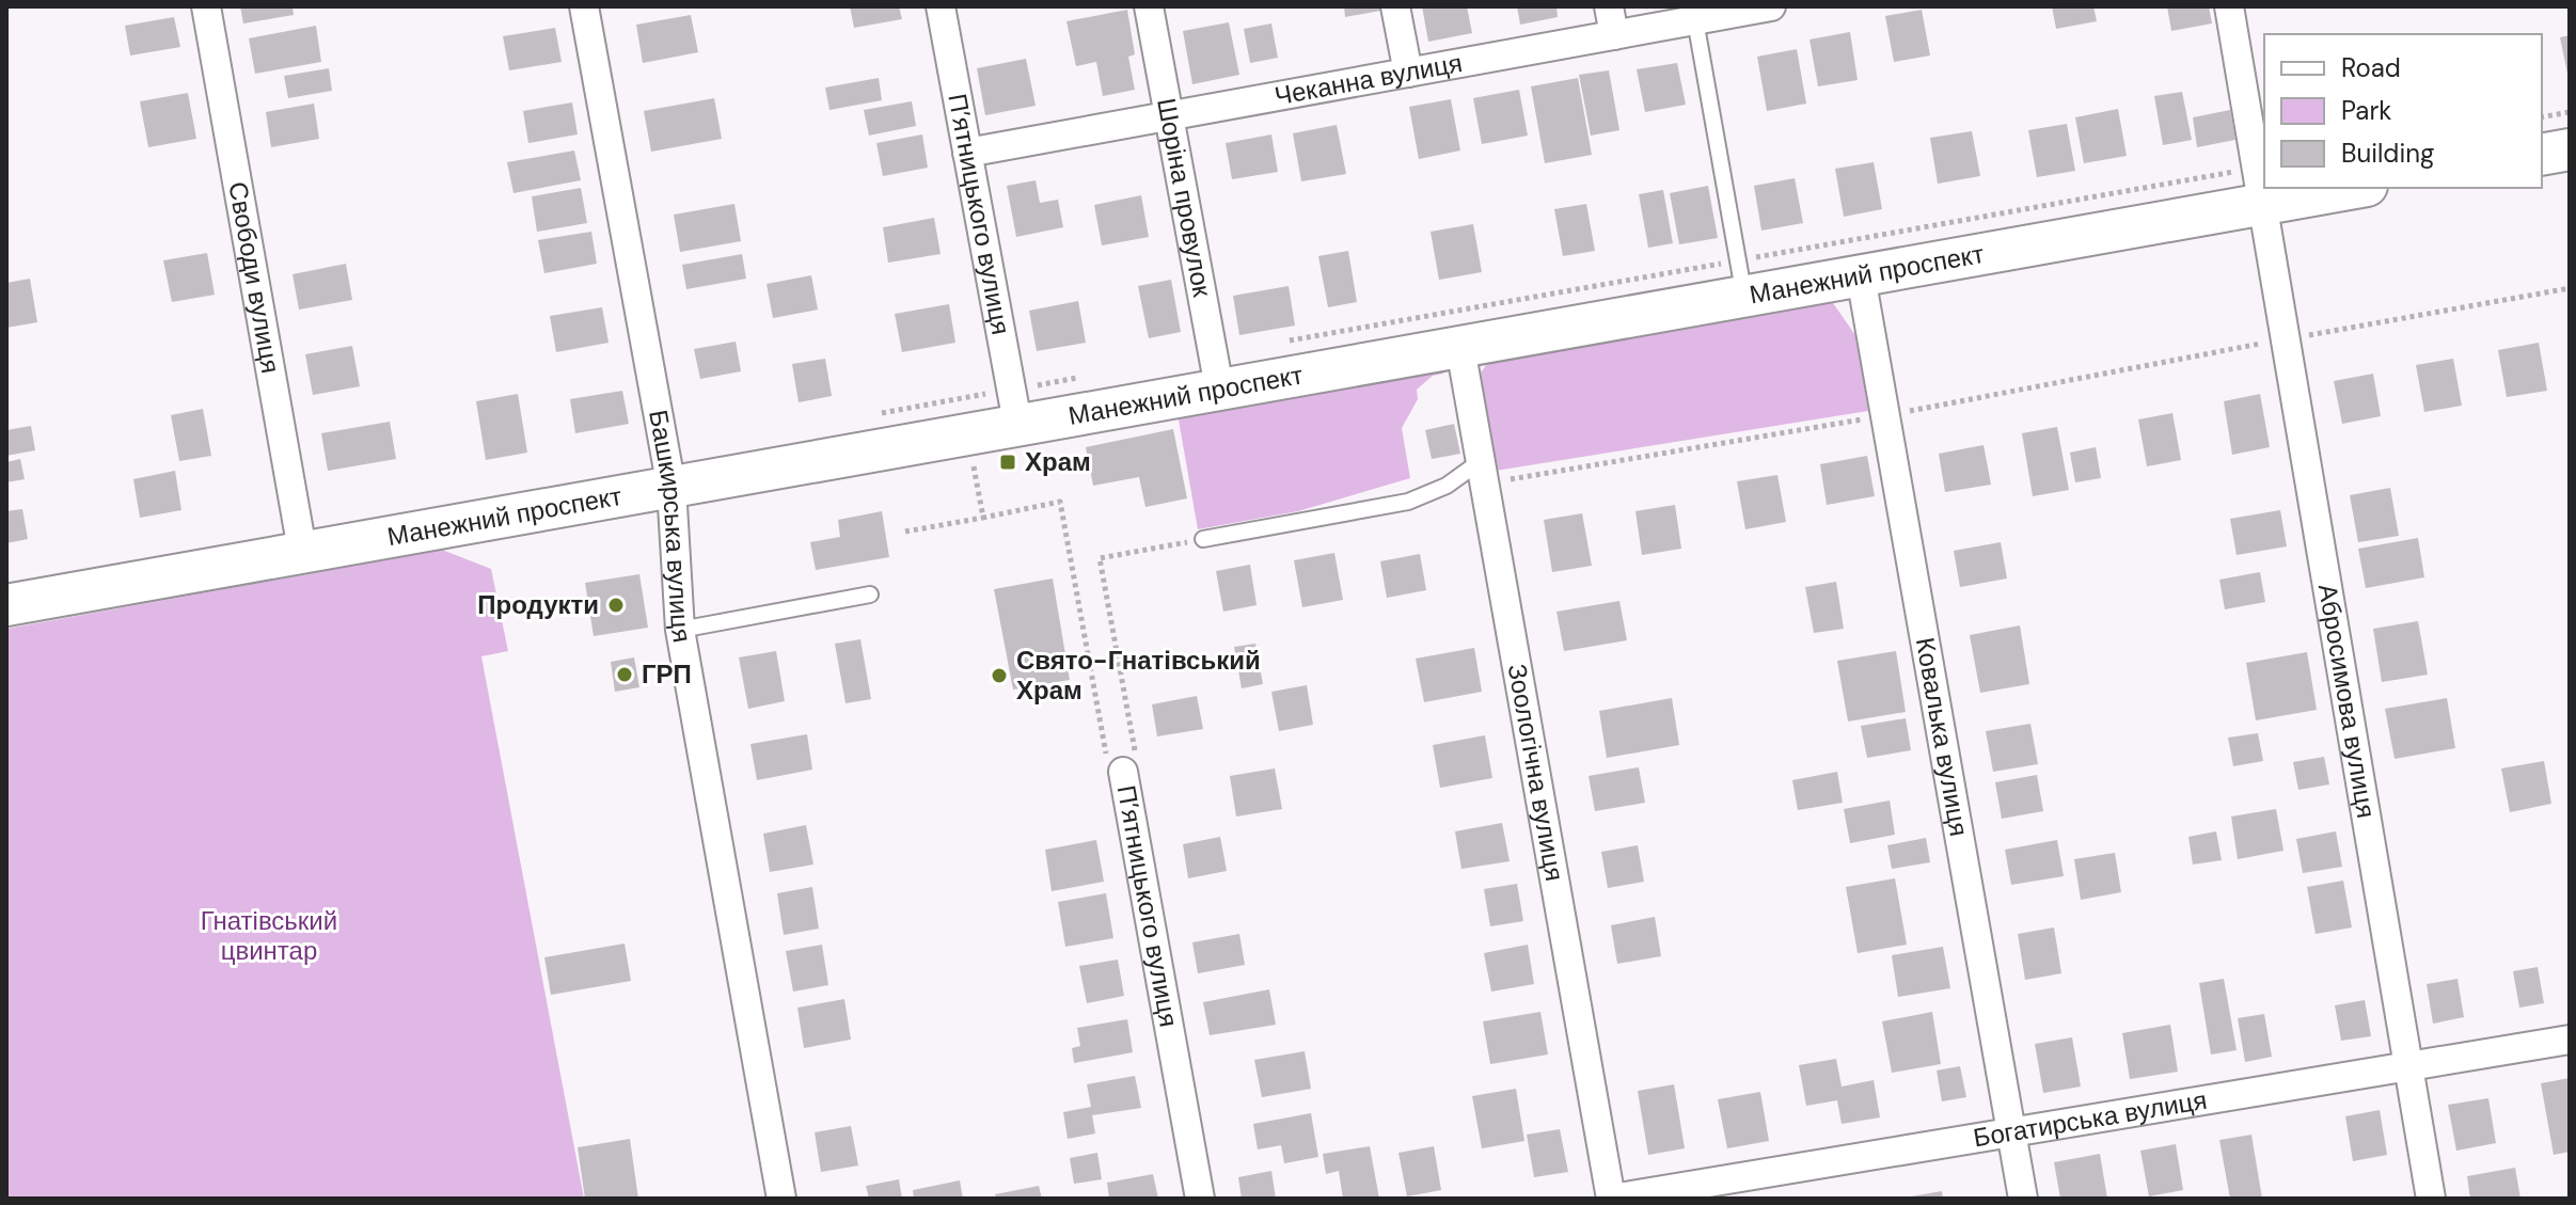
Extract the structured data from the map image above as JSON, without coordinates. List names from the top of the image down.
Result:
{
  "streets": {
    "street": [
      "Чеканна вулиця",
      "Шоріна провулок",
      "П’ятницького вулиця",
      "Манежний проспект",
      "Свободи вулиця",
      "Башкирська вулиця",
      "Абросимова вулиця",
      "Ковалька вулиця",
      "Зоологічна вулиця",
      "Богатирська вулиця"
    ]
  },
  "crossings": [
    ["Чеканна вулиця", "Шоріна провулок"],
    ["Чеканна вулиця", "П’ятницького вулиця"],
    ["Шоріна провулок", "Манежний проспект"],
    ["П’ятницького вулиця", "Манежний проспект"],
    ["Манежний проспект", "Свободи вулиця"],
    ["Манежний проспект", "Башкирська вулиця"],
    ["Манежний проспект", "Абросимова вулиця"],
    ["Манежний проспект", "Ковалька вулиця"],
    ["Манежний проспект", "Зоологічна вулиця"],
    ["Абросимова вулиця", "Богатирська вулиця"],
    ["Ковалька вулиця", "Богатирська вулиця"],
    ["Зоологічна вулиця", "Богатирська вулиця"]
  ],
  "parks": ["Гнатівський цвинтар"],
  "places": {
    "transit": ["Храм"],
    "other": ["Продукти", "ГРП", "Свято-Гнатівський Храм"]
  },
  "legend": ["Road", "Park", "Building"]
}
